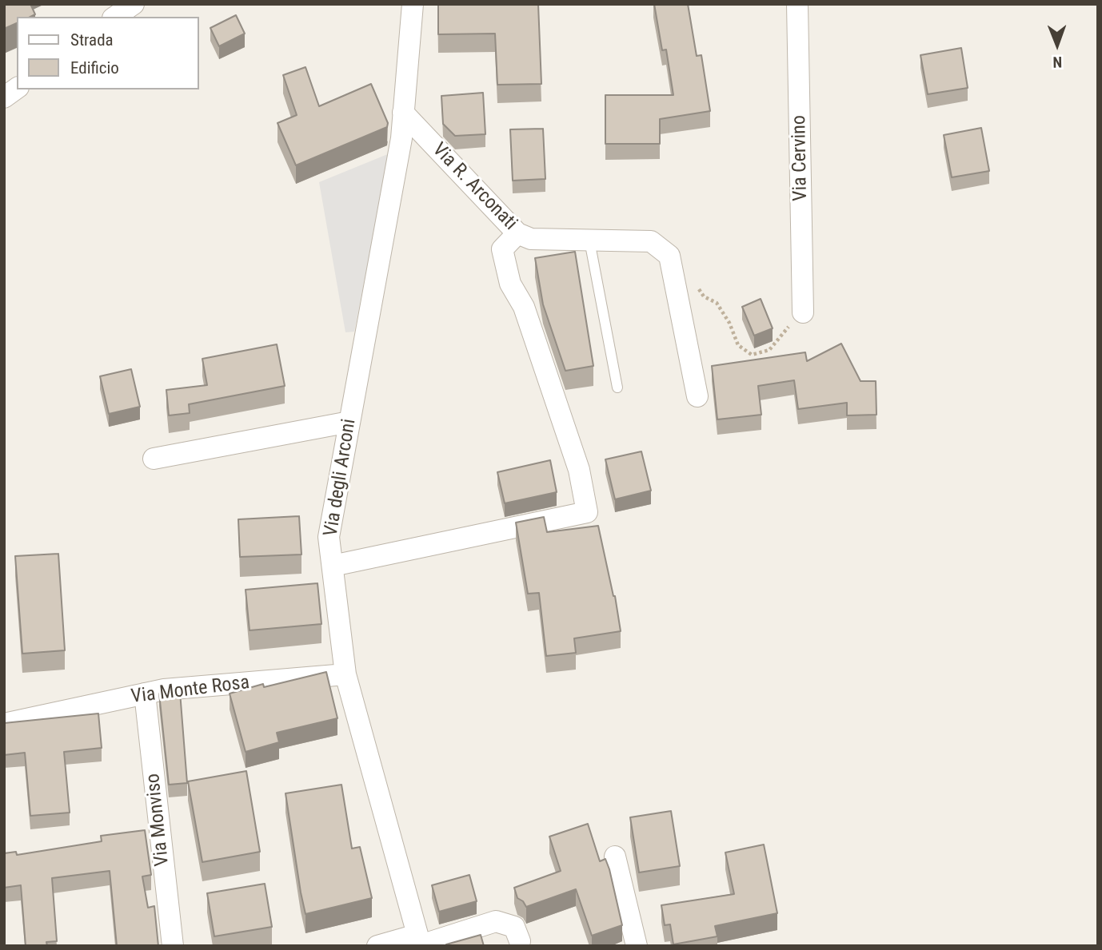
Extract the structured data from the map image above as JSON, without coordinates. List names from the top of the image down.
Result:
{
  "streets": {
    "street": [
      "Via Cervino",
      "Via R. Arconati",
      "Via degli Arconi",
      "Via Monte Rosa",
      "Via Monviso"
    ]
  },
  "crossings": [
    ["Via R. Arconati", "Via degli Arconi"],
    ["Via degli Arconi", "Via Monte Rosa"],
    ["Via Monte Rosa", "Via Monviso"]
  ],
  "legend": ["Strada", "Edificio"],
  "north": "bottom"
}
